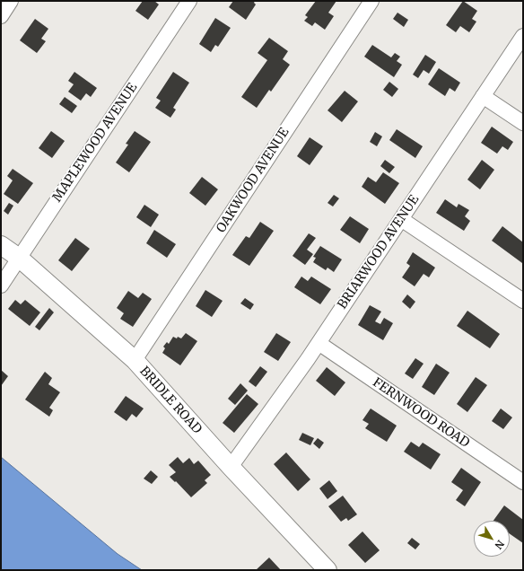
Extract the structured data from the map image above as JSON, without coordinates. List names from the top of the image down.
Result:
{
  "streets": {
    "street": [
      "MAPLEWOOD AVENUE",
      "OAKWOOD AVENUE",
      "BRIARWOOD AVENUE",
      "BRIDLE ROAD",
      "FERNWOOD ROAD"
    ]
  },
  "crossings": [
    ["MAPLEWOOD AVENUE", "BRIDLE ROAD"],
    ["OAKWOOD AVENUE", "BRIDLE ROAD"],
    ["BRIARWOOD AVENUE", "BRIDLE ROAD"],
    ["BRIARWOOD AVENUE", "FERNWOOD ROAD"]
  ],
  "north": "bottom right"
}
